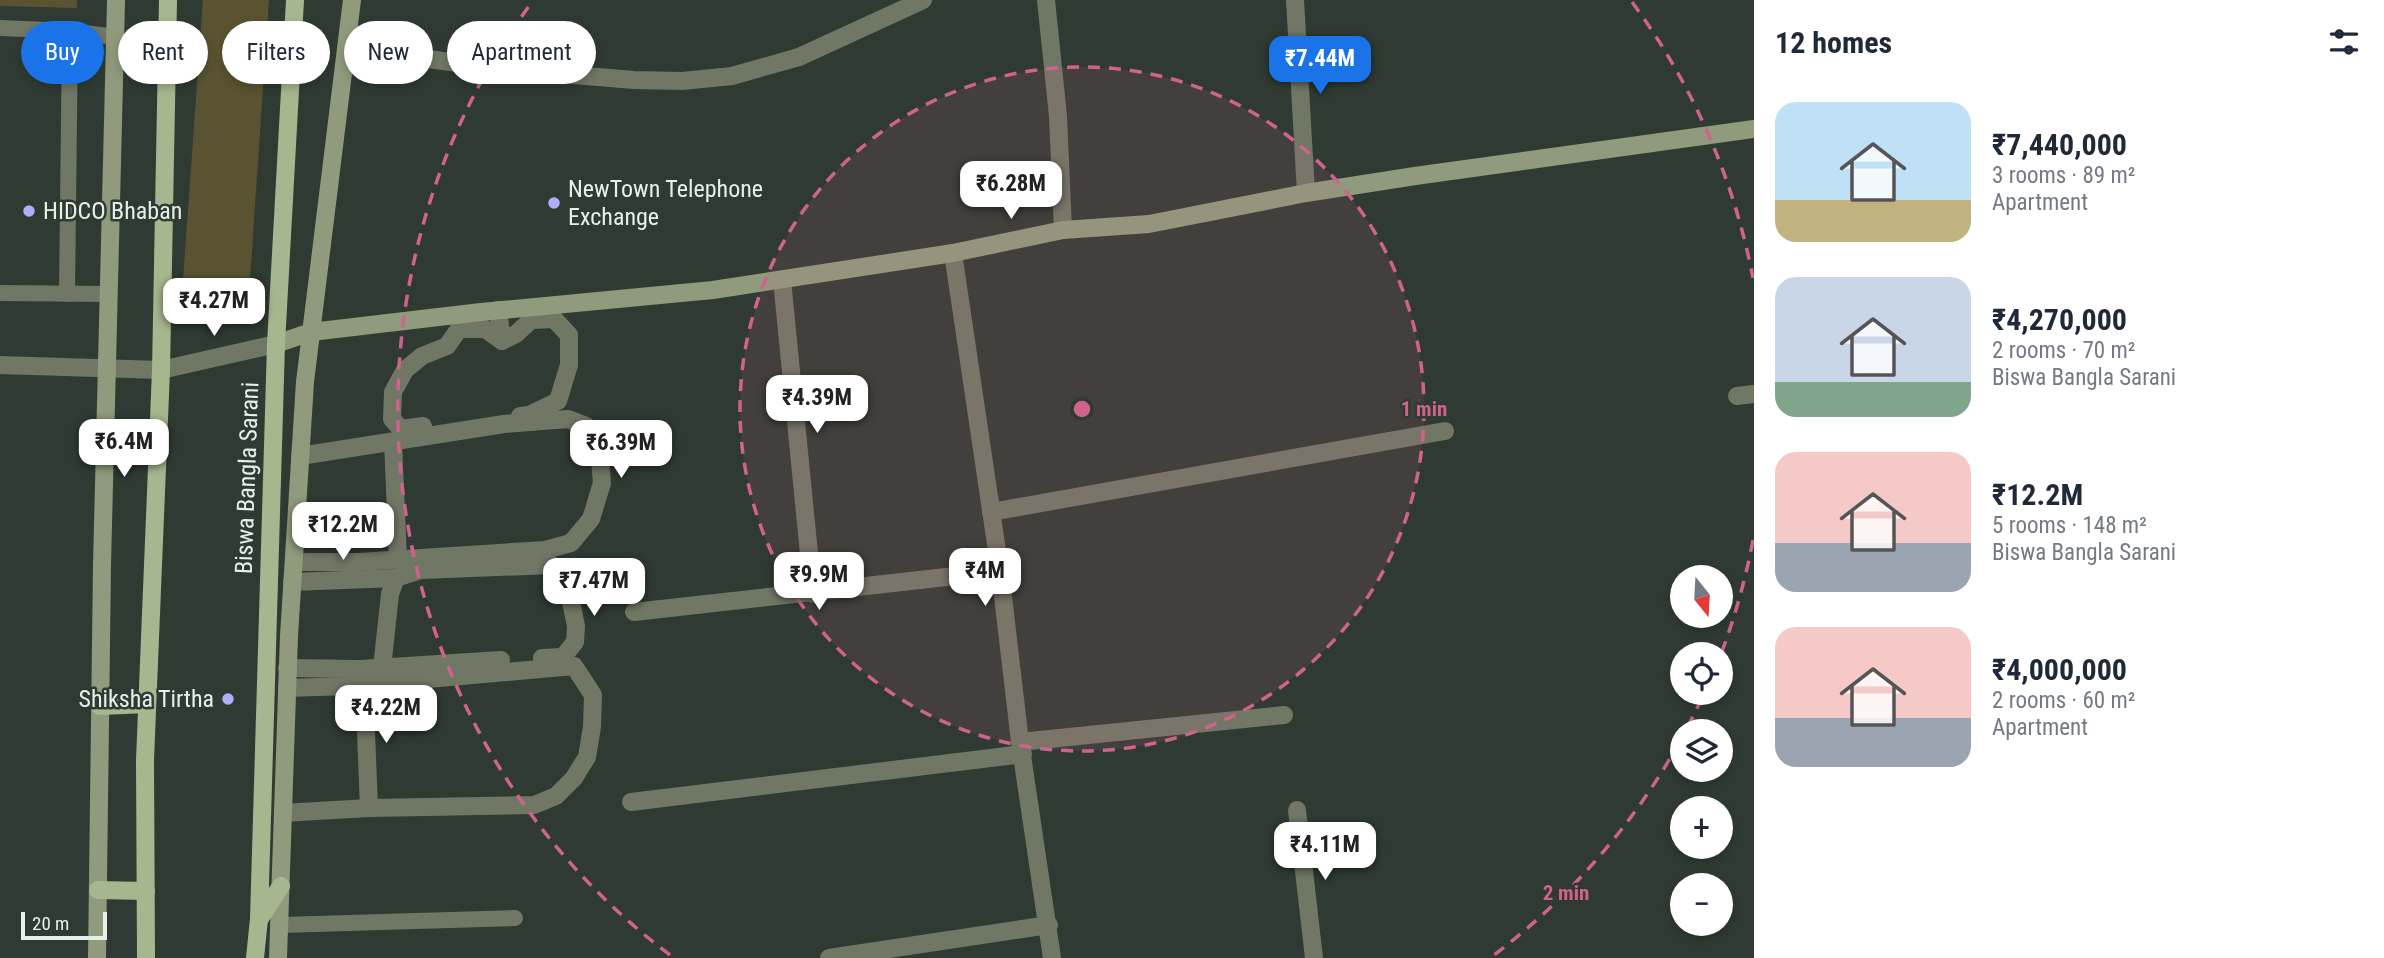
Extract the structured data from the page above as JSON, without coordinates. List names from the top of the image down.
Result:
{
  "streets": {
    "main road": ["Biswa Bangla Sarani"]
  },
  "places": ["NewTown Telephone Exchange", "HIDCO Bhaban", "Shiksha Tirtha"],
  "scale_bar": "20 m",
  "north": "bottom",
  "page": {
    "heading": "12 homes",
    "chip": [
      "Buy",
      "Rent",
      "Filters",
      "New",
      "Apartment"
    ],
    "price": [
      "₹7.44M",
      "₹6.28M",
      "₹4.27M",
      "₹4.39M",
      "₹6.4M",
      "₹6.39M",
      "₹12.2M",
      "₹4M",
      "₹9.9M",
      "₹7.47M",
      "₹4.22M",
      "₹4.11M"
    ],
    "list": [
      {
        "name": "₹7,440,000",
        "note": "3 rooms · 89 m² · Apartment"
      },
      {
        "name": "₹4,270,000",
        "note": "2 rooms · 70 m² · Biswa Bangla Sarani"
      },
      {
        "name": "₹12.2M",
        "note": "5 rooms · 148 m² · Biswa Bangla Sarani"
      },
      {
        "name": "₹4,000,000",
        "note": "2 rooms · 60 m² · Apartment"
      }
    ],
    "map_buttons": ["+", "−"],
    "scale": "20 m"
  },
  "rings": ["1 min", "2 min"]
}
